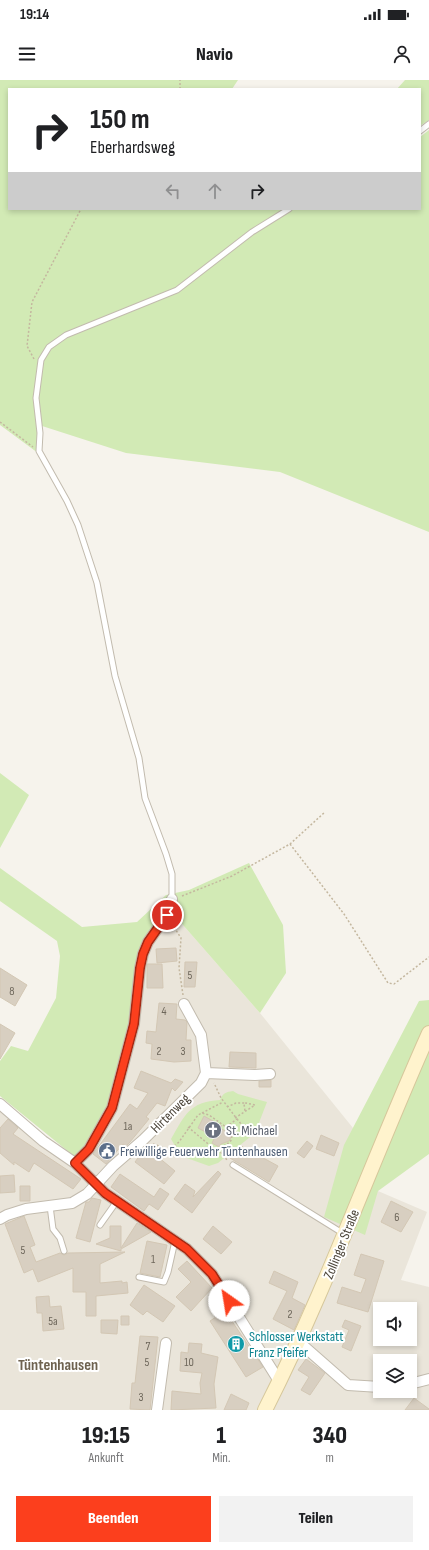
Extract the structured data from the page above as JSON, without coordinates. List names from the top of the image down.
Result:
{
  "streets": {
    "main road": ["Zollinger Straße"],
    "street": ["Hirtenweg"]
  },
  "districts": ["Tüntenhausen"],
  "places": {
    "church": ["St. Michael"],
    "public building": ["Freiwillige Feuerwehr Tüntenhausen"],
    "building": ["Schlosser Werkstatt Franz Pfeifer"]
  },
  "house_numbers": [
    "5",
    "8",
    "4",
    "2",
    "3",
    "1a",
    "6",
    "5",
    "1",
    "2",
    "5a",
    "7",
    "5",
    "10",
    "3"
  ],
  "page": {
    "status": "19:14",
    "header": "Navio",
    "turn": ["150 m", "Eberhardsweg"],
    "eta": [
      "19:15",
      "Ankunft",
      "1",
      "Min.",
      "340",
      "m"
    ],
    "buttons": ["Beenden", "Teilen"]
  }
}
